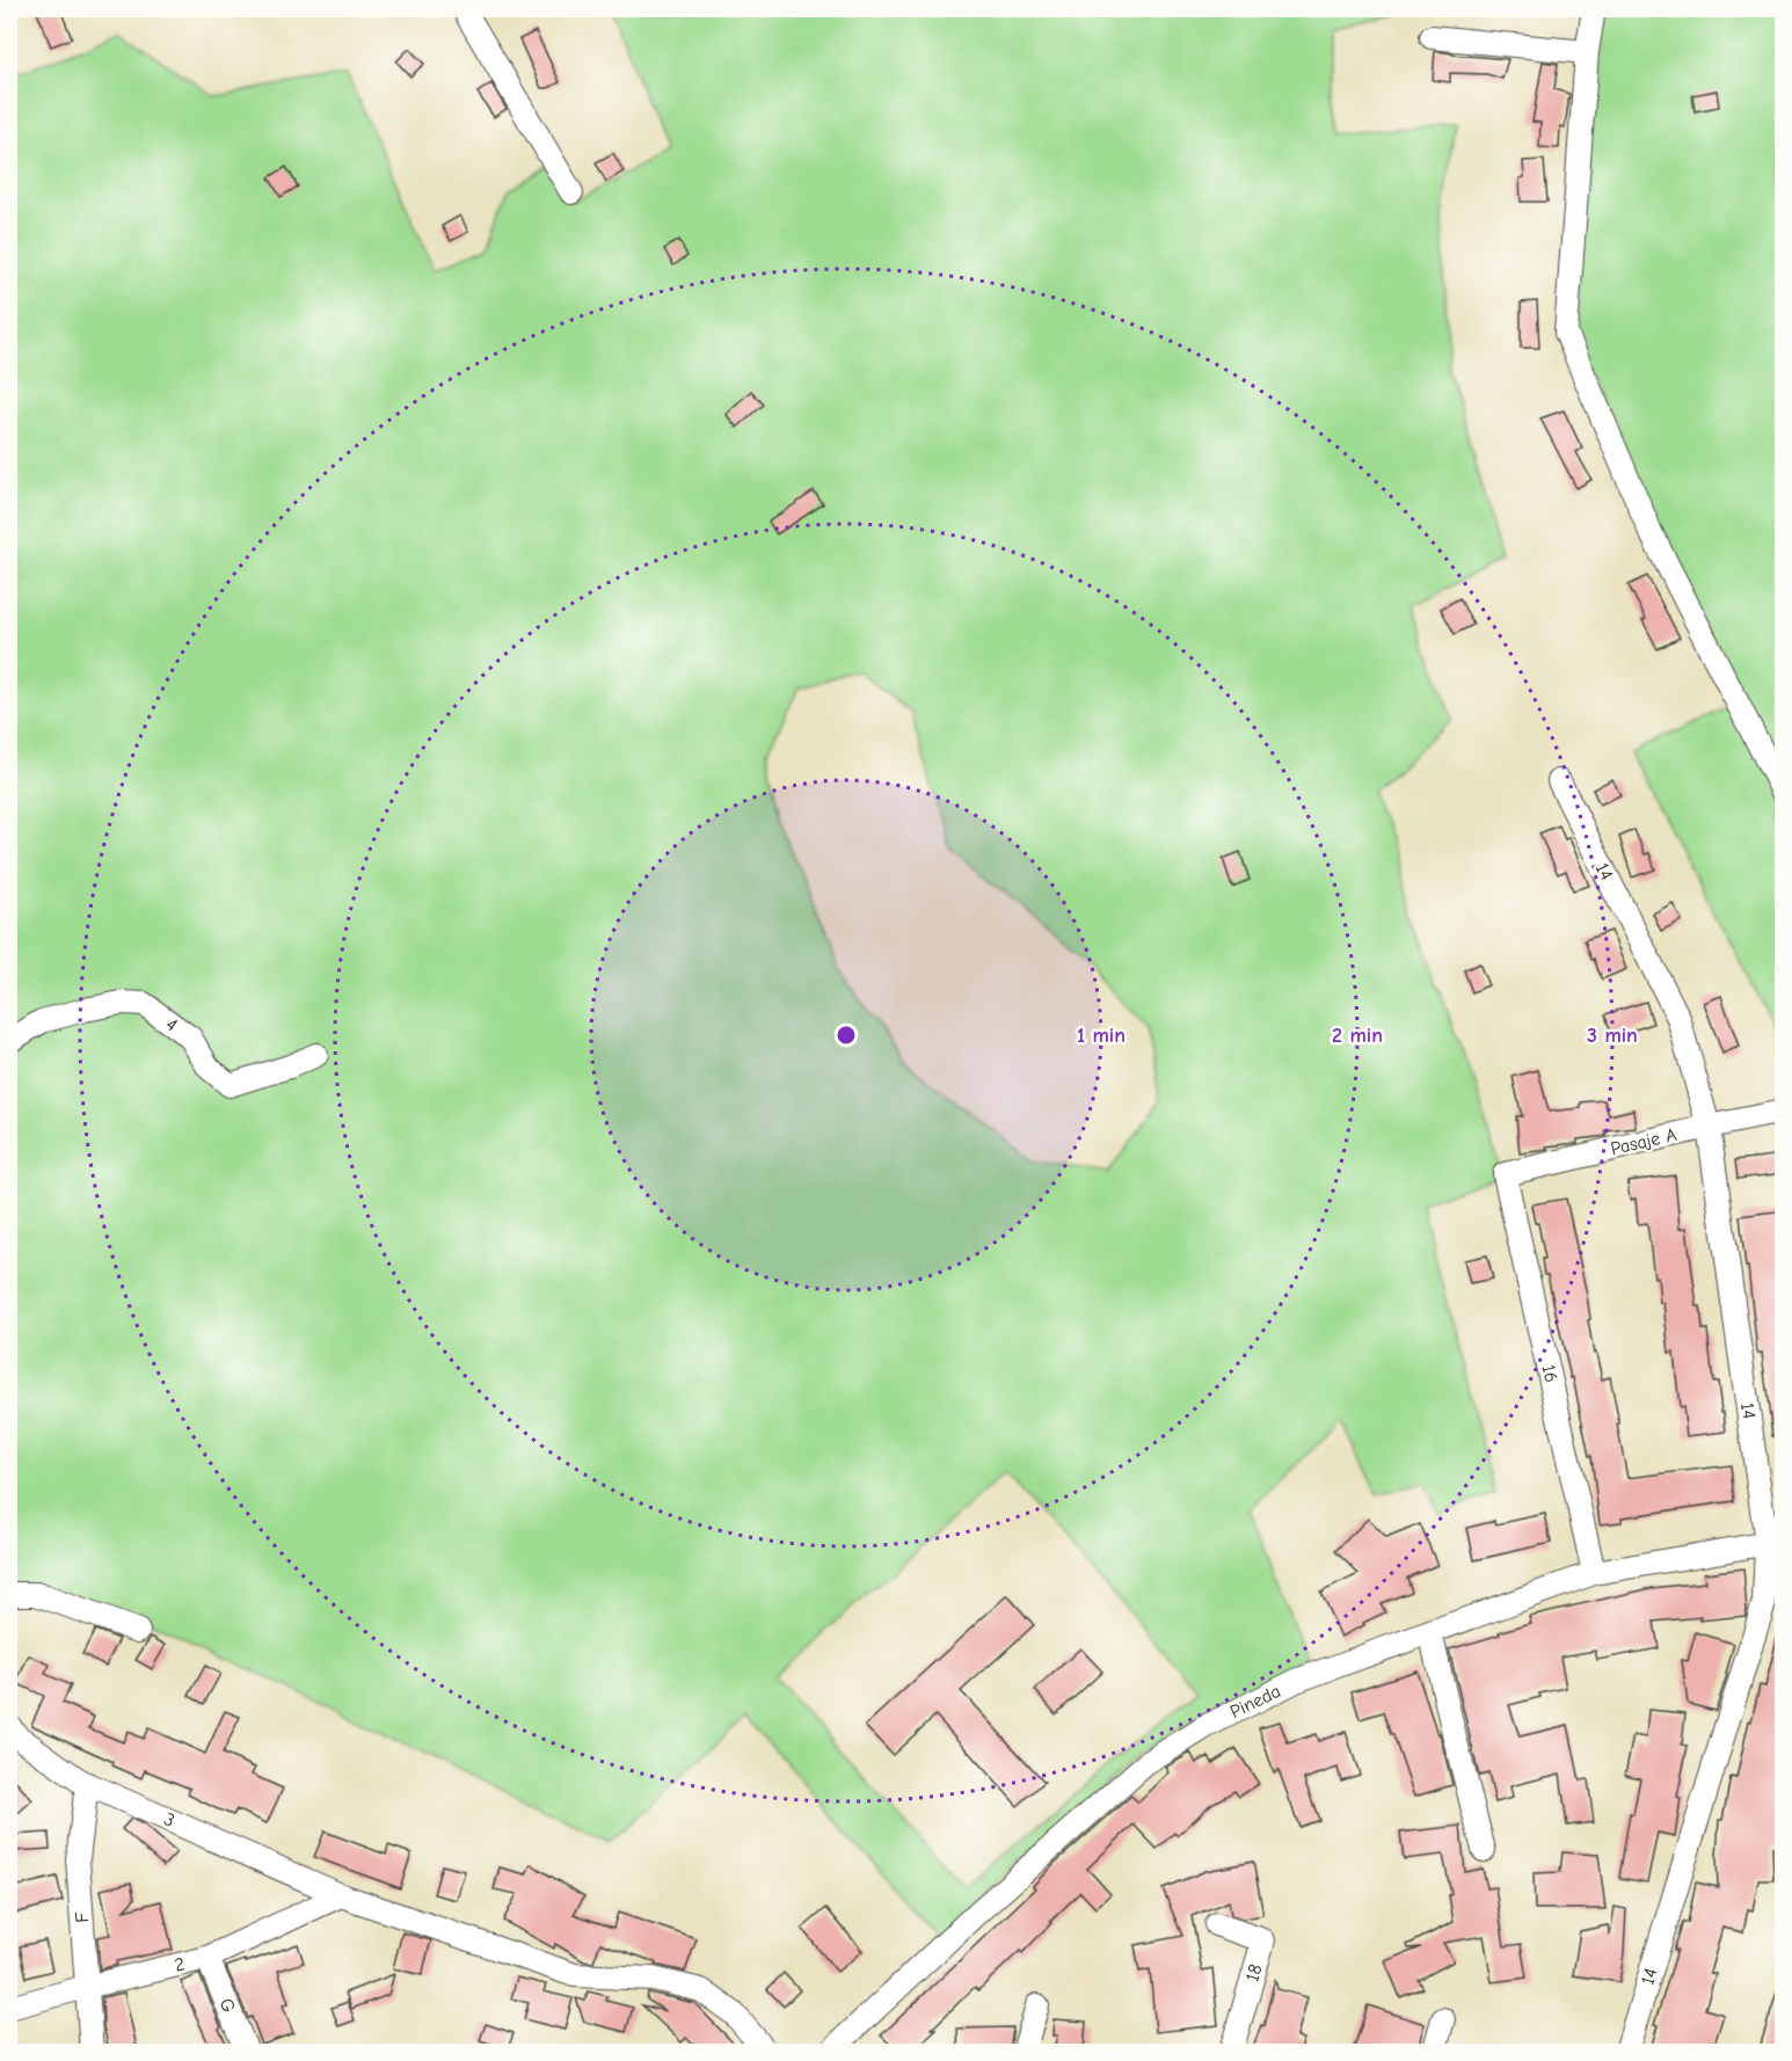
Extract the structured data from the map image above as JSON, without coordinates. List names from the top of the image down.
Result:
{
  "streets": {
    "street": [
      "14",
      "4",
      "Pasaje A",
      "16",
      "Pineda",
      "3",
      "F",
      "2",
      "18",
      "G"
    ]
  },
  "crossings": [
    ["14", "Pasaje A"],
    ["14", "Pineda"],
    ["Pasaje A", "16"],
    ["16", "Pineda"],
    ["3", "F"],
    ["3", "2"],
    ["F", "2"],
    ["2", "G"]
  ],
  "rings": ["1 min", "2 min", "3 min"]
}
